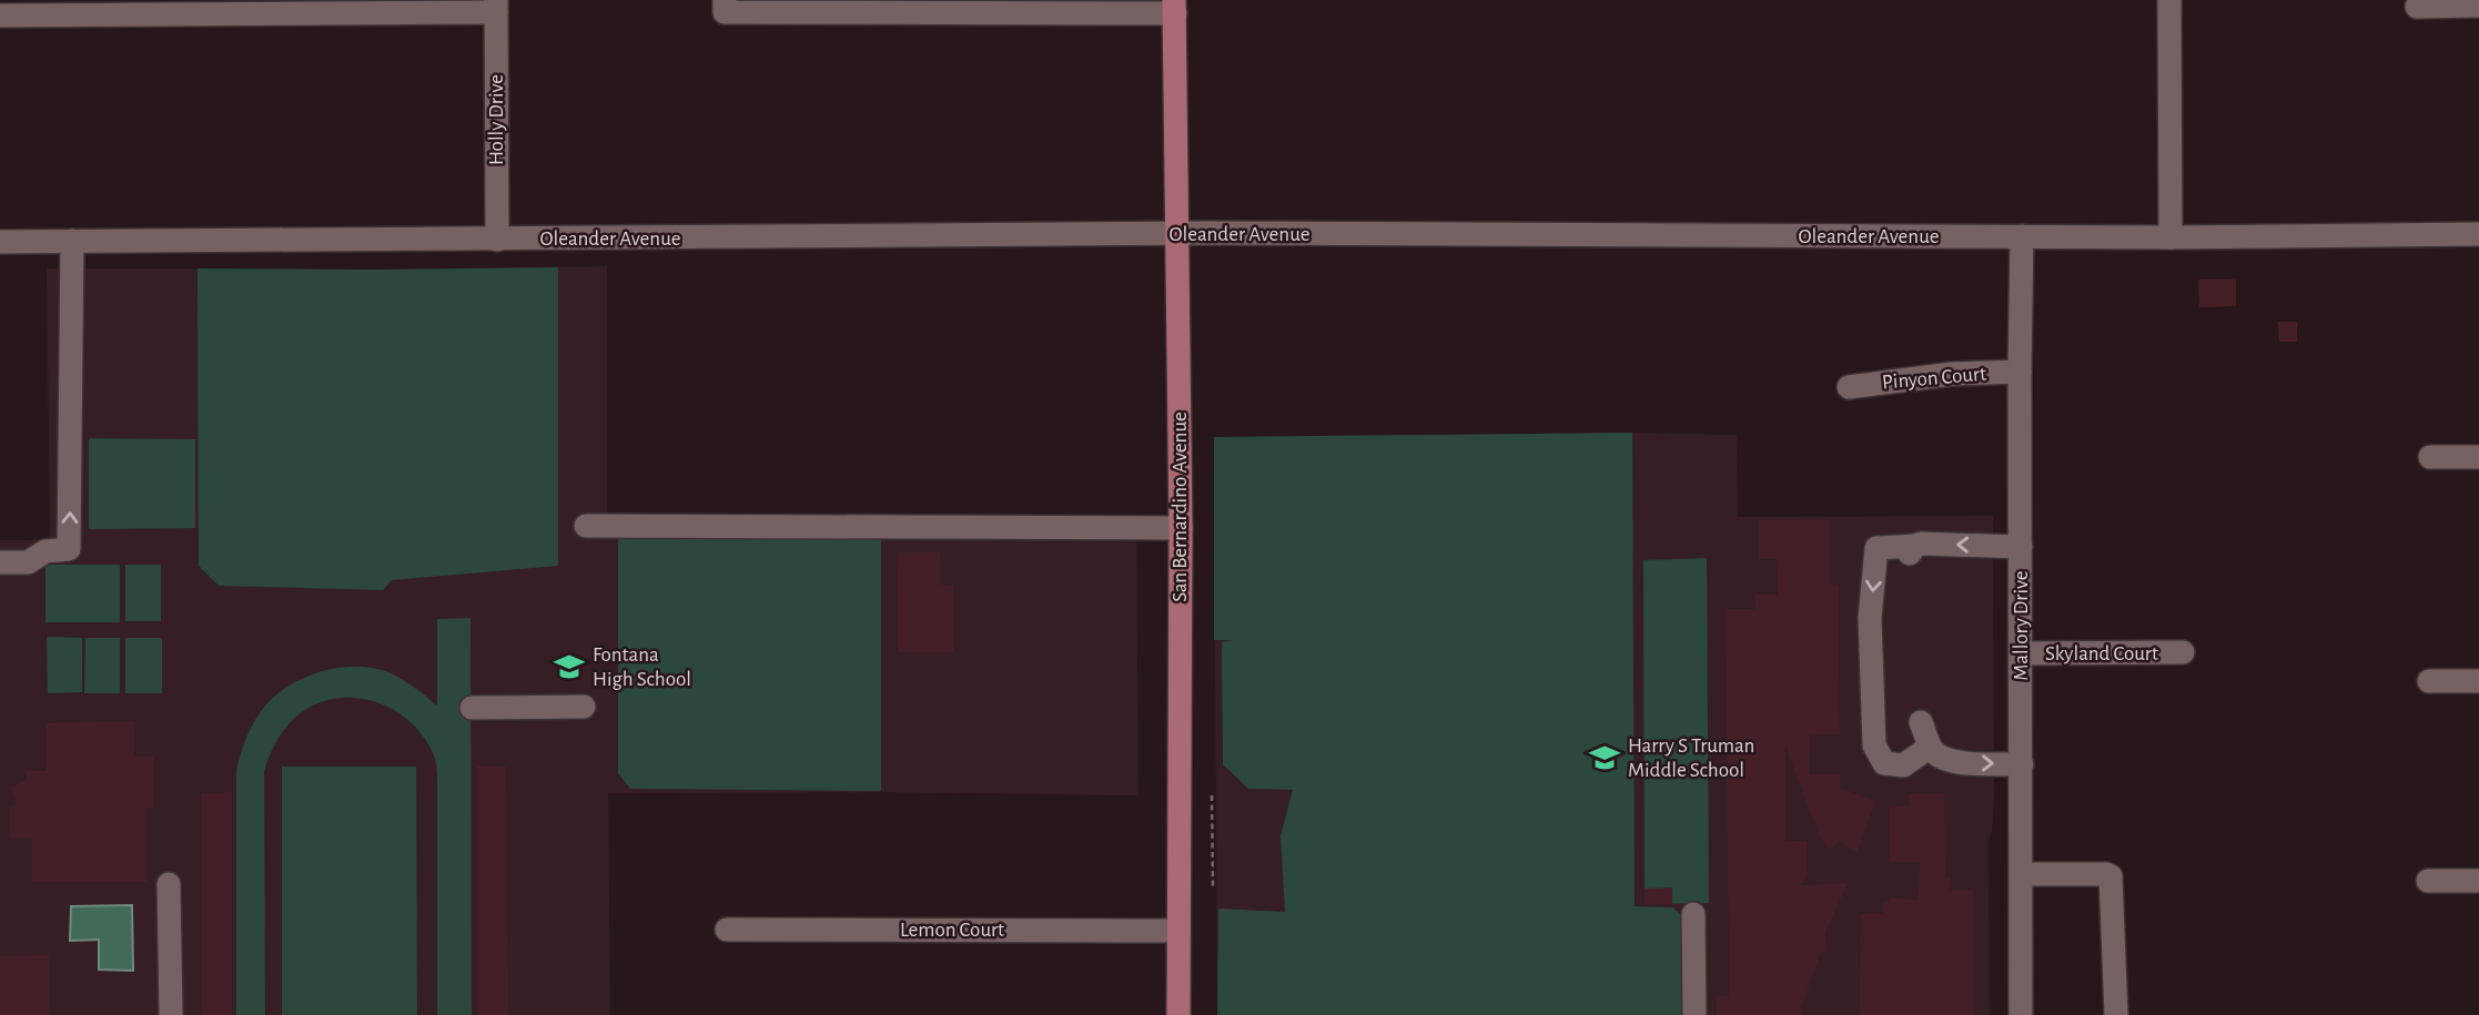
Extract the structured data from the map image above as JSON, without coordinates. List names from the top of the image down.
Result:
{
  "streets": {
    "main road": ["San Bernardino Avenue"],
    "street": [
      "Holly Drive",
      "Oleander Avenue",
      "Pinyon Court",
      "Mallory Drive",
      "Skyland Court",
      "Lemon Court"
    ]
  },
  "crossings": [
    ["Holly Drive", "Oleander Avenue"],
    ["Oleander Avenue", "San Bernardino Avenue"],
    ["Oleander Avenue", "Mallory Drive"],
    ["Pinyon Court", "Mallory Drive"],
    ["San Bernardino Avenue", "Lemon Court"],
    ["Mallory Drive", "Skyland Court"]
  ],
  "places": {
    "school or university": ["Fontana High School", "Harry S Truman Middle School"]
  }
}
